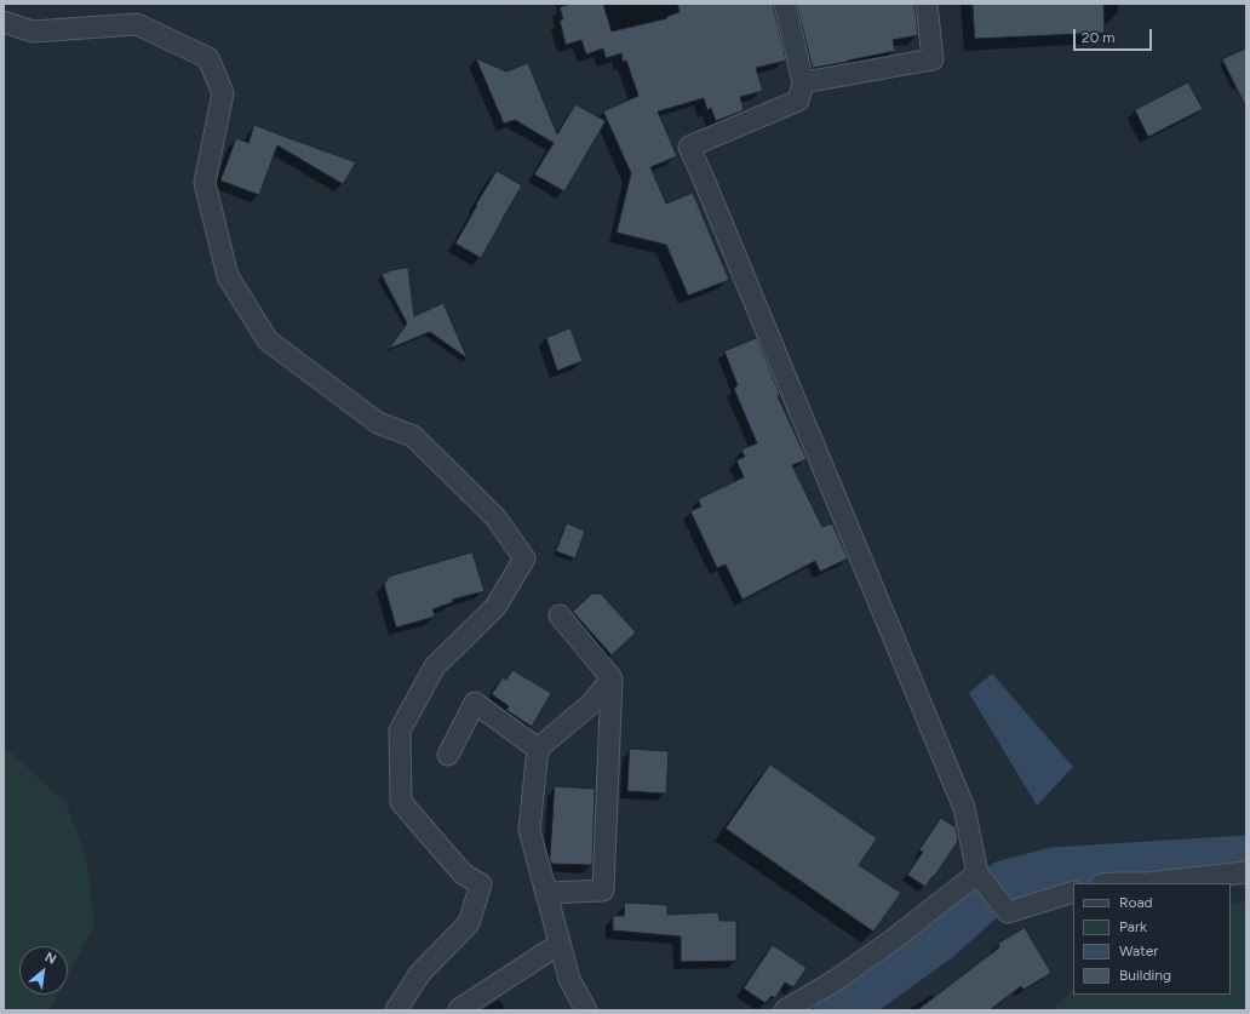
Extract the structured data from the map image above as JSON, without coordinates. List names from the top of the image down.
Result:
{
  "legend": [
    "Road",
    "Park",
    "Water",
    "Building"
  ],
  "scale_bar": "20 m",
  "north": "top right"
}
